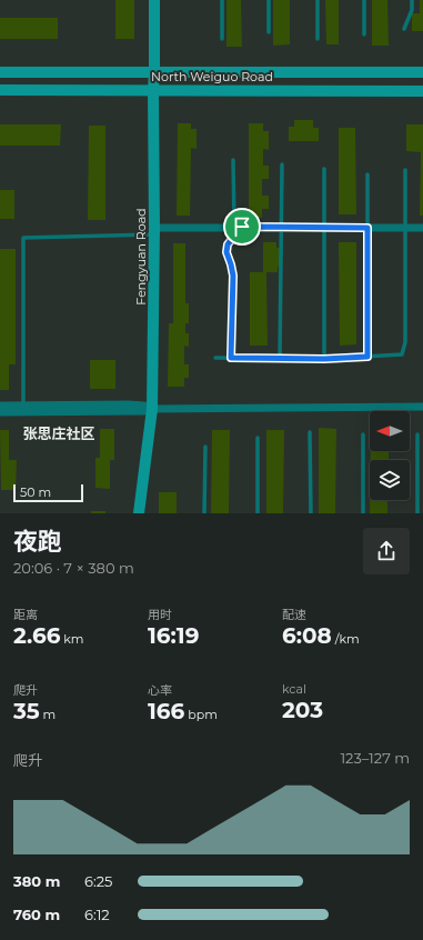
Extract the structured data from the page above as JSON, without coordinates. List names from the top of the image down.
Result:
{
  "streets": {
    "main road": ["North Weiguo Road", "Fengyuan Road"]
  },
  "crossings": [
    ["North Weiguo Road", "Fengyuan Road"]
  ],
  "districts": ["张思庄社区"],
  "scale_bar": "50 m",
  "north": "left",
  "page": {
    "scale": "50 m",
    "heading": ["夜跑", "20:06 · 7 × 380 m"],
    "stats": [
      ["距离", "2.66 km"],
      ["用时", "16:19"],
      ["配速", "6:08 /km"],
      ["爬升", "35 m"],
      ["心率", "166 bpm"],
      ["kcal", "203"]
    ],
    "chart": ["爬升", "123–127 m"],
    "list": [
      {
        "name": "380 m",
        "note": "6:25"
      },
      {
        "name": "760 m",
        "note": "6:12"
      }
    ]
  }
}
